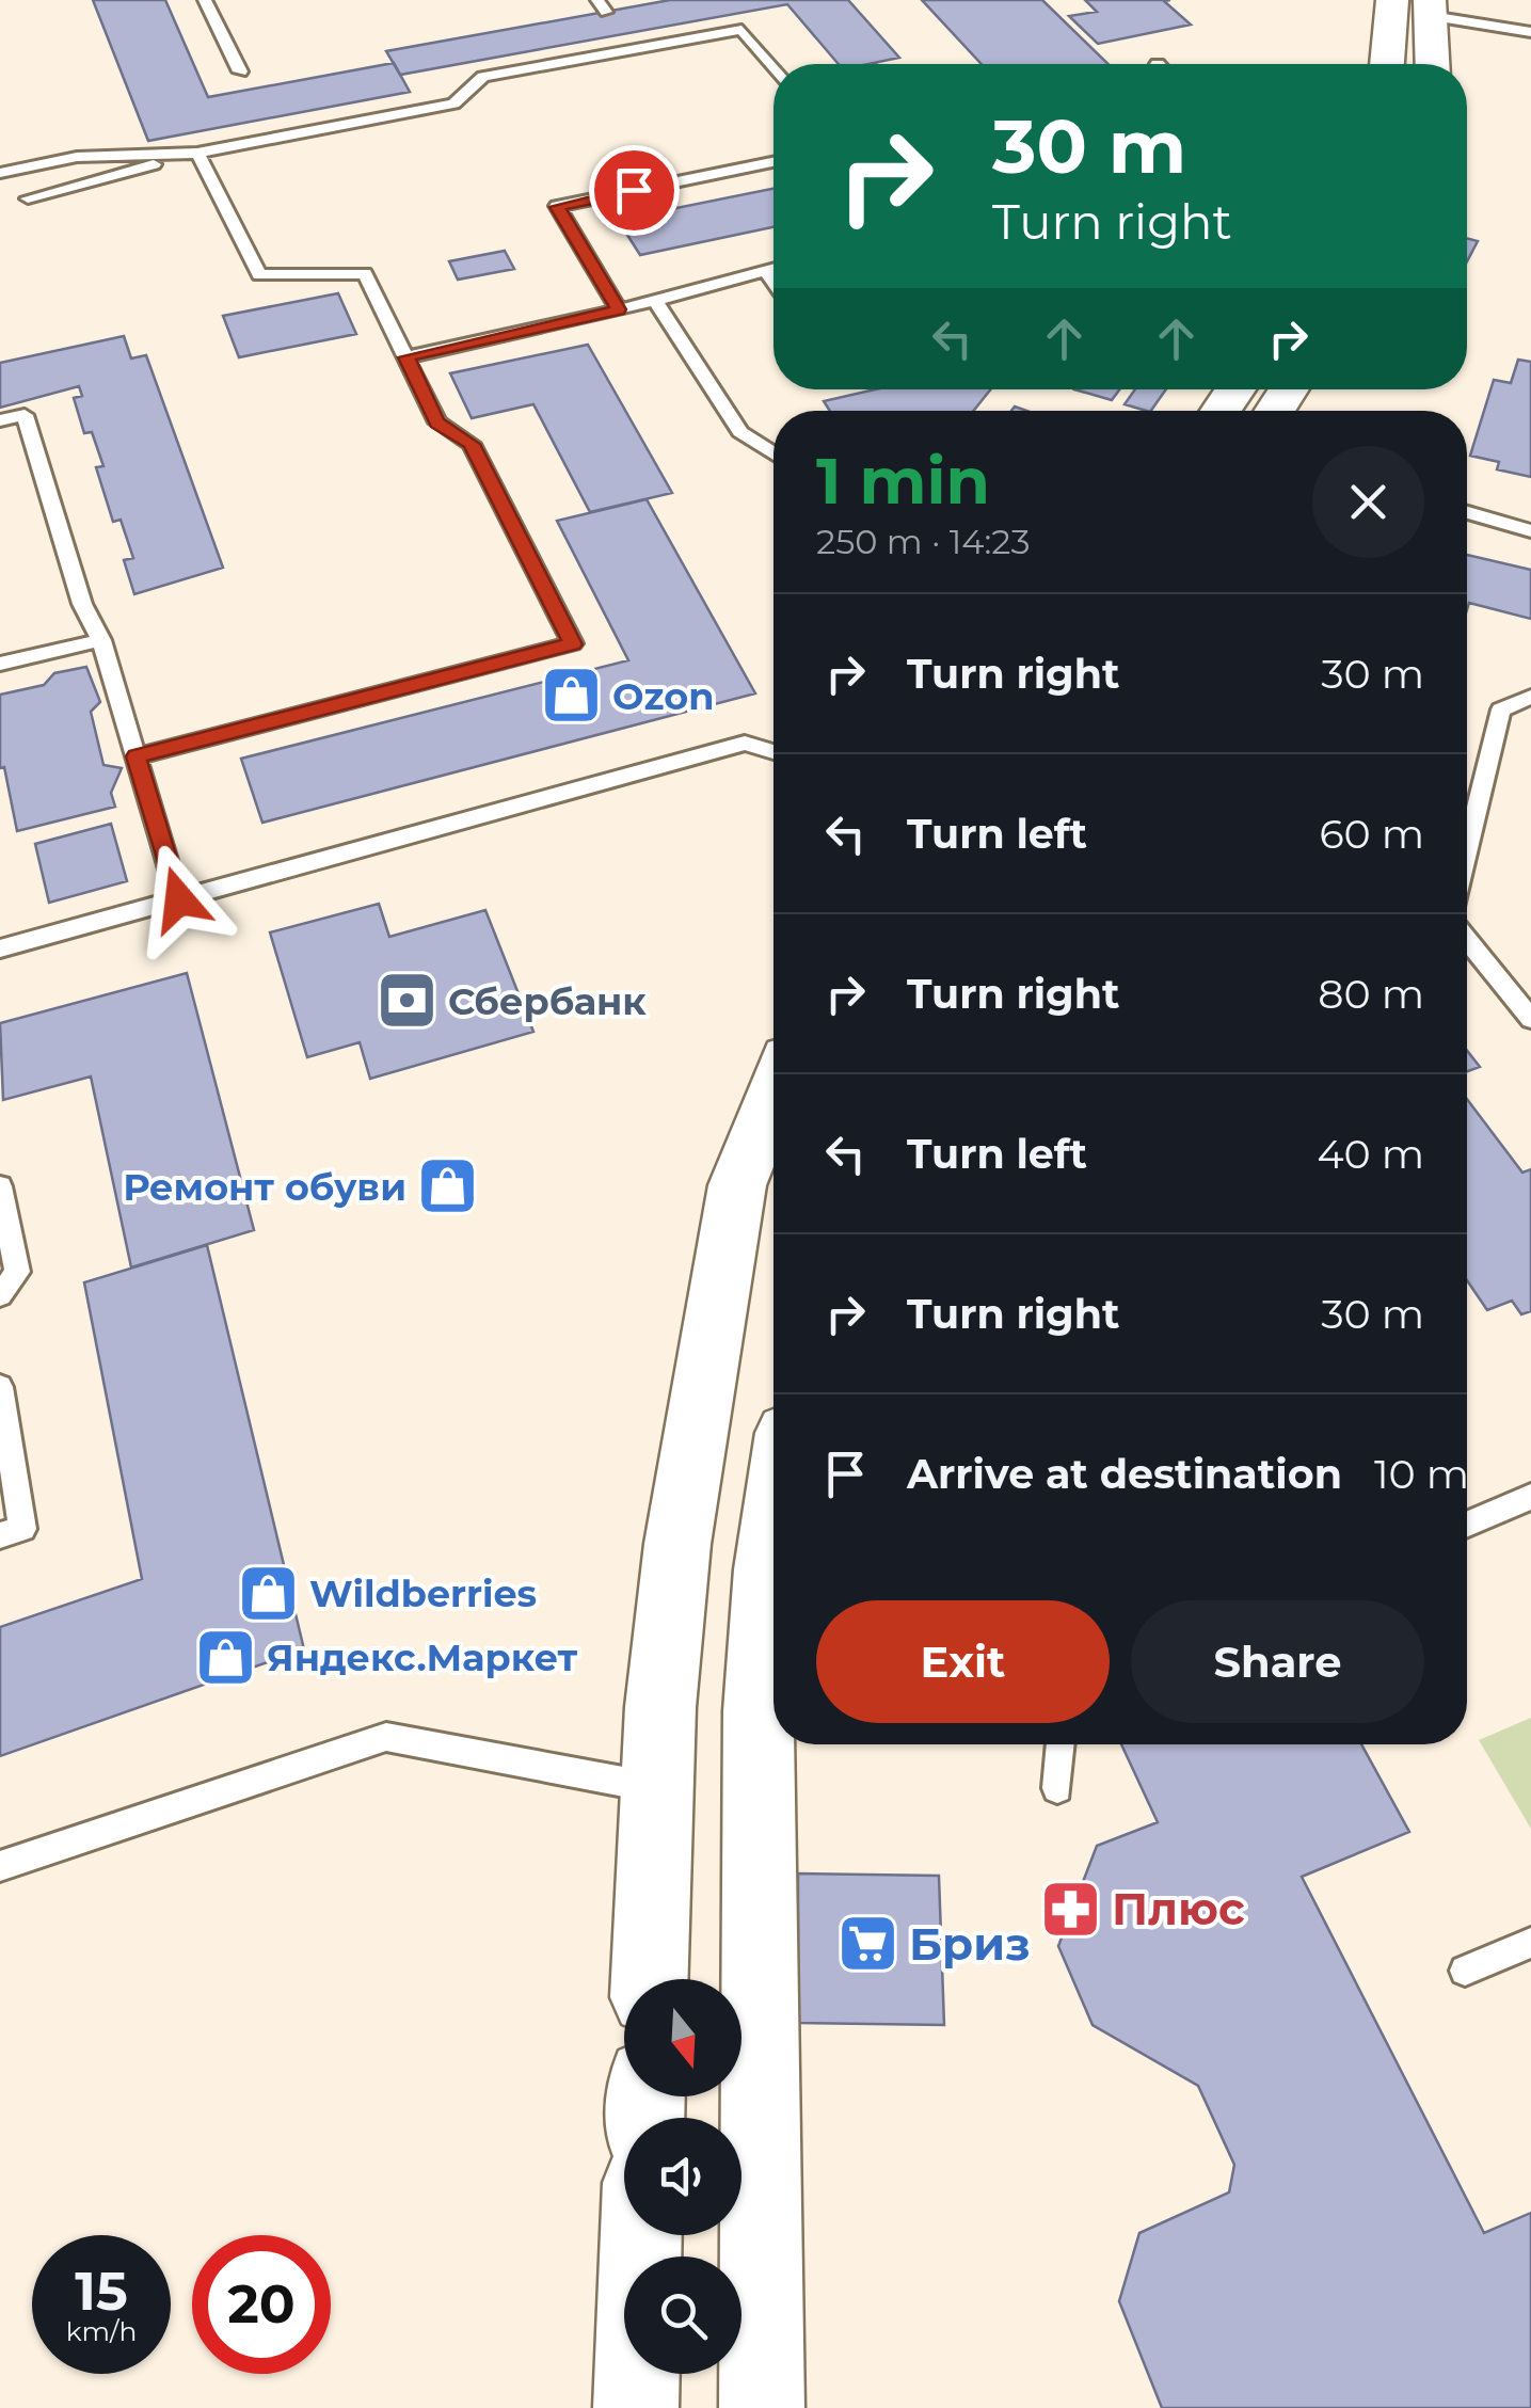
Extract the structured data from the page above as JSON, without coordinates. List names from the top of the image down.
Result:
{
  "places": {
    "shop": [
      "Ozon",
      "Ремонт обуви",
      "Wildberries",
      "Яндекс.Маркет"
    ],
    "bank": ["Сбербанк"],
    "pharmacy": ["Плюс"],
    "supermarket": ["Бриз"]
  },
  "north": "bottom",
  "page": {
    "turn": ["30 m", "Turn right"],
    "heading": ["1 min", "250 m · 14:23"],
    "list": [
      {
        "name": "Turn right",
        "value": "30 m"
      },
      {
        "name": "Turn left",
        "value": "60 m"
      },
      {
        "name": "Turn right",
        "value": "80 m"
      },
      {
        "name": "Turn left",
        "value": "40 m"
      },
      {
        "name": "Turn right",
        "value": "30 m"
      },
      {
        "name": "Arrive at destination",
        "value": "10 m"
      }
    ],
    "buttons": ["Exit", "Share"],
    "speed": "15 km/h",
    "limit": "20"
  }
}
